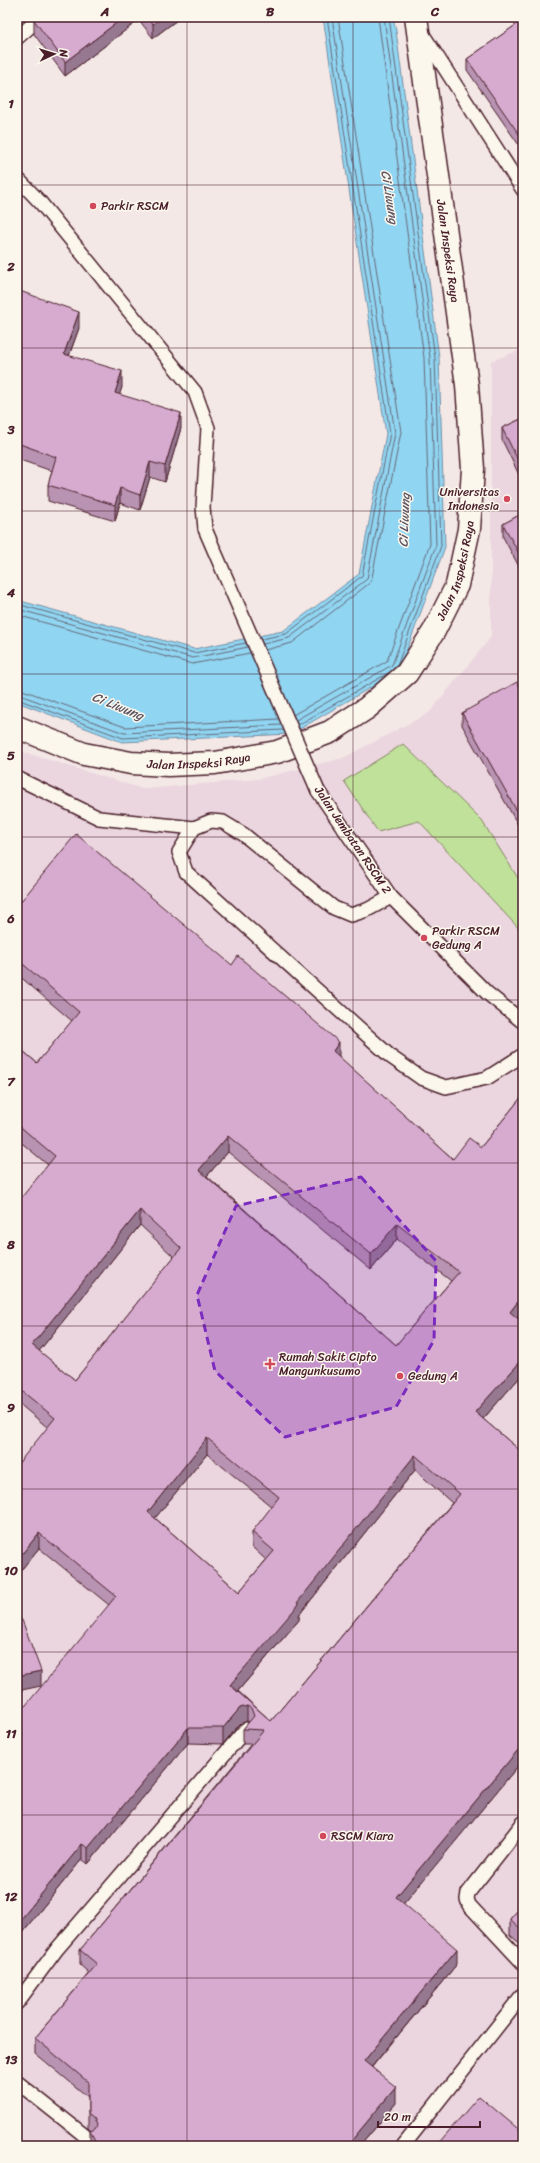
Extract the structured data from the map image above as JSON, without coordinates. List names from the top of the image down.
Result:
{
  "streets": {
    "street": ["Jalan Inspeksi Raya"],
    "lane": ["Jalan Jembatan RSCM 2"]
  },
  "water": ["Ci Liwung"],
  "places": {
    "other": [
      "Parkir RSCM",
      "Universitas Indonesia",
      "Parkir RSCM Gedung A",
      "Gedung A",
      "RSCM Kiara"
    ],
    "health": ["Rumah Sakit Cipto Mangunkusumo"]
  },
  "scale_bar": "20 m",
  "north": "right",
  "grid": {
    "columns": ["A", "B", "C"],
    "rows": [
      "1",
      "2",
      "3",
      "4",
      "5",
      "6",
      "7",
      "8",
      "9",
      "10",
      "11",
      "12",
      "13"
    ]
  }
}
